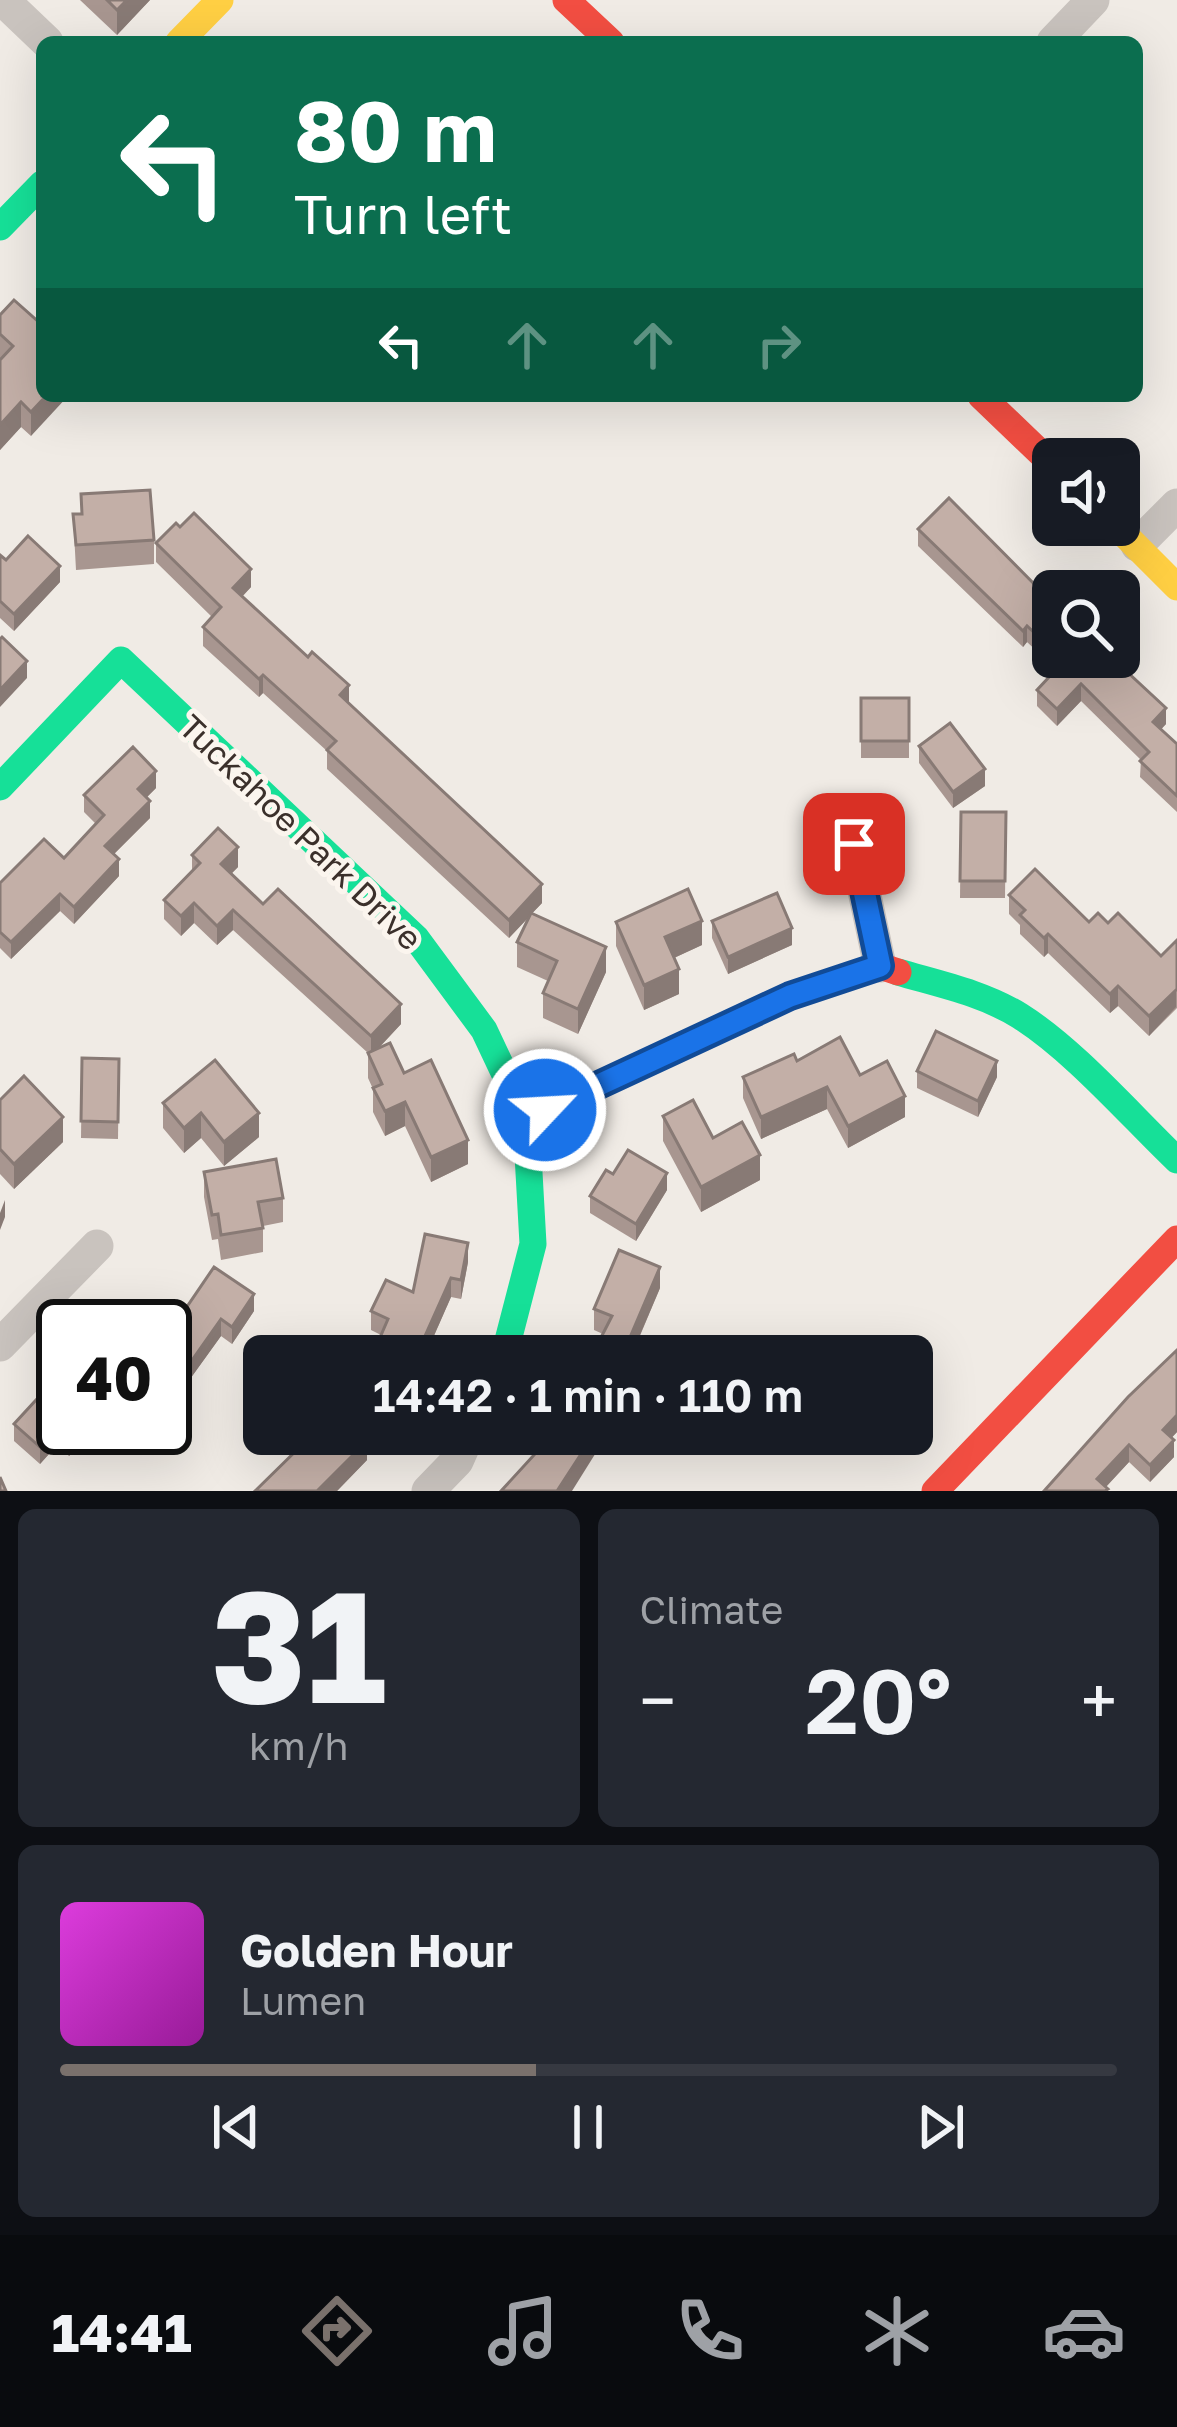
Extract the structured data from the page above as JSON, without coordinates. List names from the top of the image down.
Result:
{
  "streets": {
    "street": ["Tuckahoe Park Drive"]
  },
  "page": {
    "turn": ["80 m", "Turn left"],
    "limit": "40",
    "trip": "14:42 · 1 min · 110 m",
    "tile": [
      ["31", "km/h"],
      "Climate"
    ],
    "heat": ["−", "20°", "+"],
    "song": ["Golden Hour", "Lumen"],
    "tabs": "14:41"
  }
}
